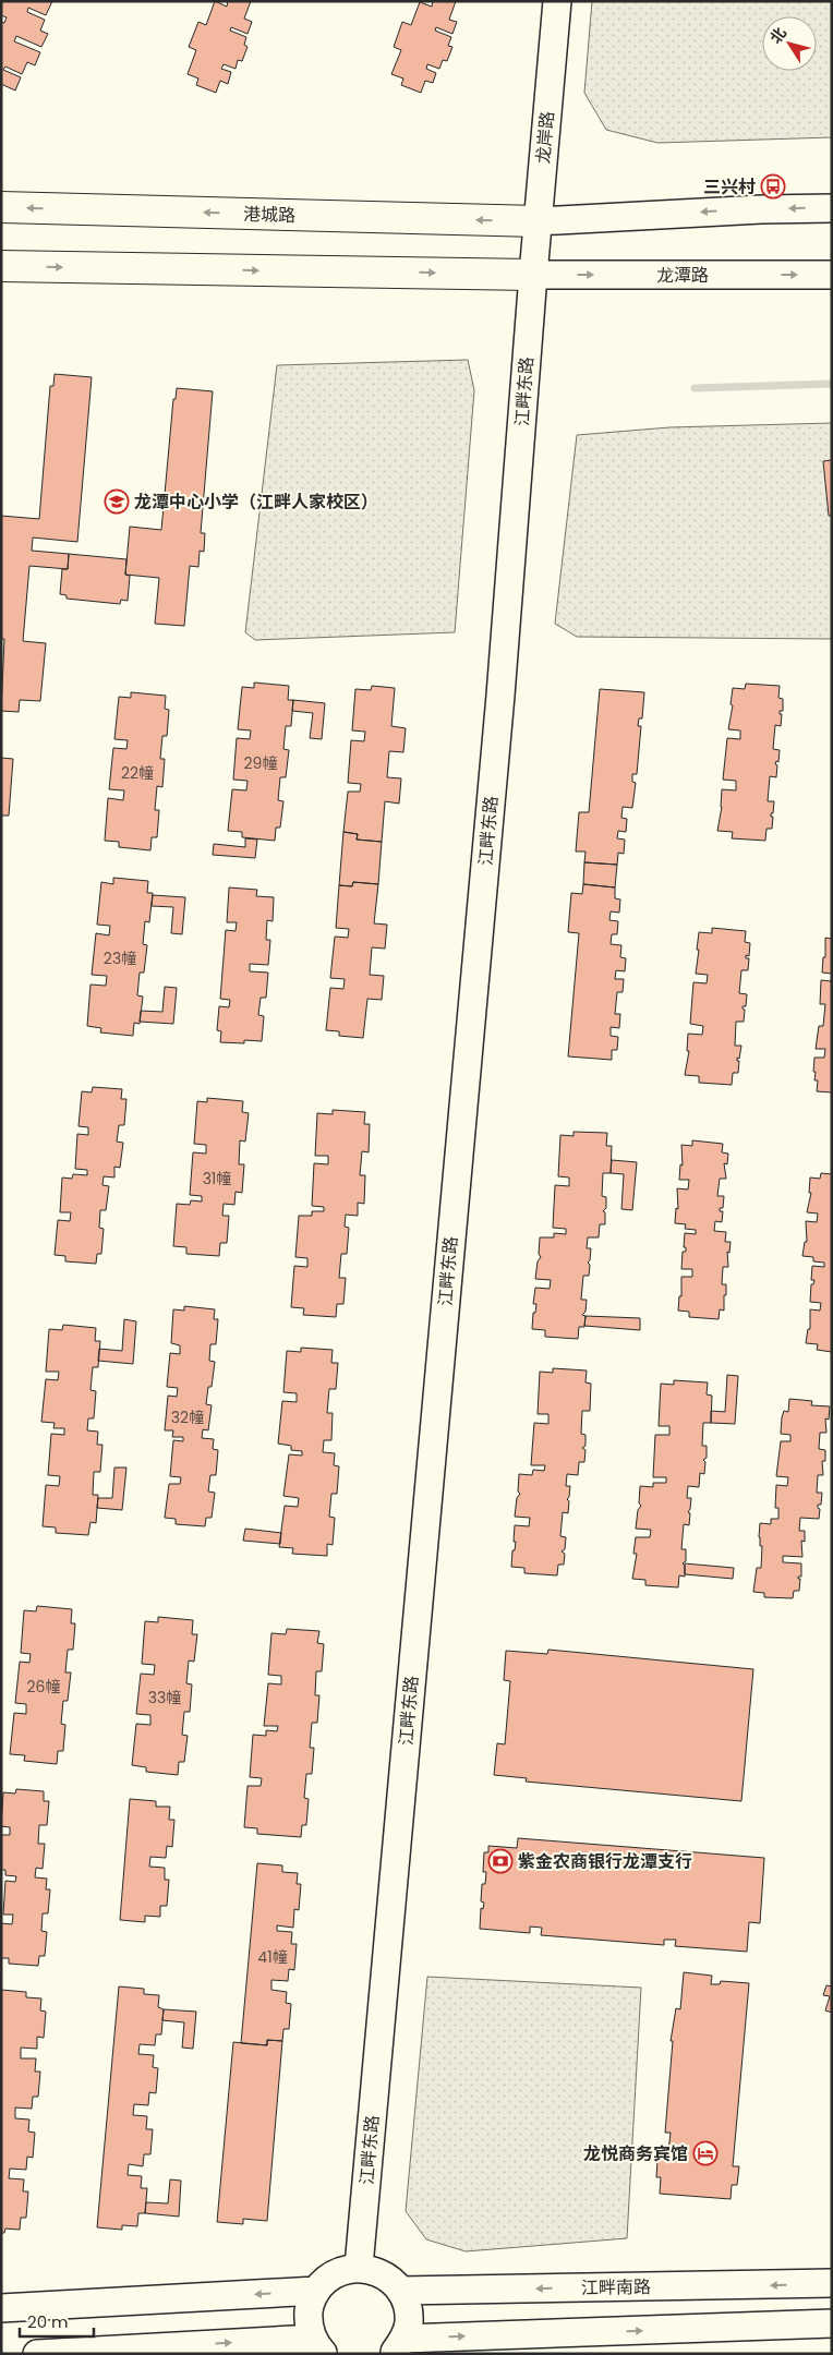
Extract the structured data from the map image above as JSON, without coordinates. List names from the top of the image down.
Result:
{
  "streets": {
    "main road": ["港城路"],
    "street": [
      "龙岸路",
      "龙潭路",
      "江畔东路",
      "江畔南路"
    ]
  },
  "crossings": [
    ["龙岸路", "港城路"],
    ["龙岸路", "龙潭路"],
    ["龙岸路", "江畔东路"],
    ["龙潭路", "江畔东路"]
  ],
  "places": {
    "bus stop": ["三兴村"],
    "school or university": ["龙潭中心小学（江畔人家校区）"],
    "bank": ["紫金农商银行龙潭支行"],
    "hotel": ["龙悦商务宾馆"]
  },
  "house_numbers": [
    "29幢",
    "22幢",
    "23幢",
    "31幢",
    "32幢",
    "26幢",
    "33幢",
    "41幢"
  ],
  "scale_bar": "20 m",
  "north": "top left"
}
